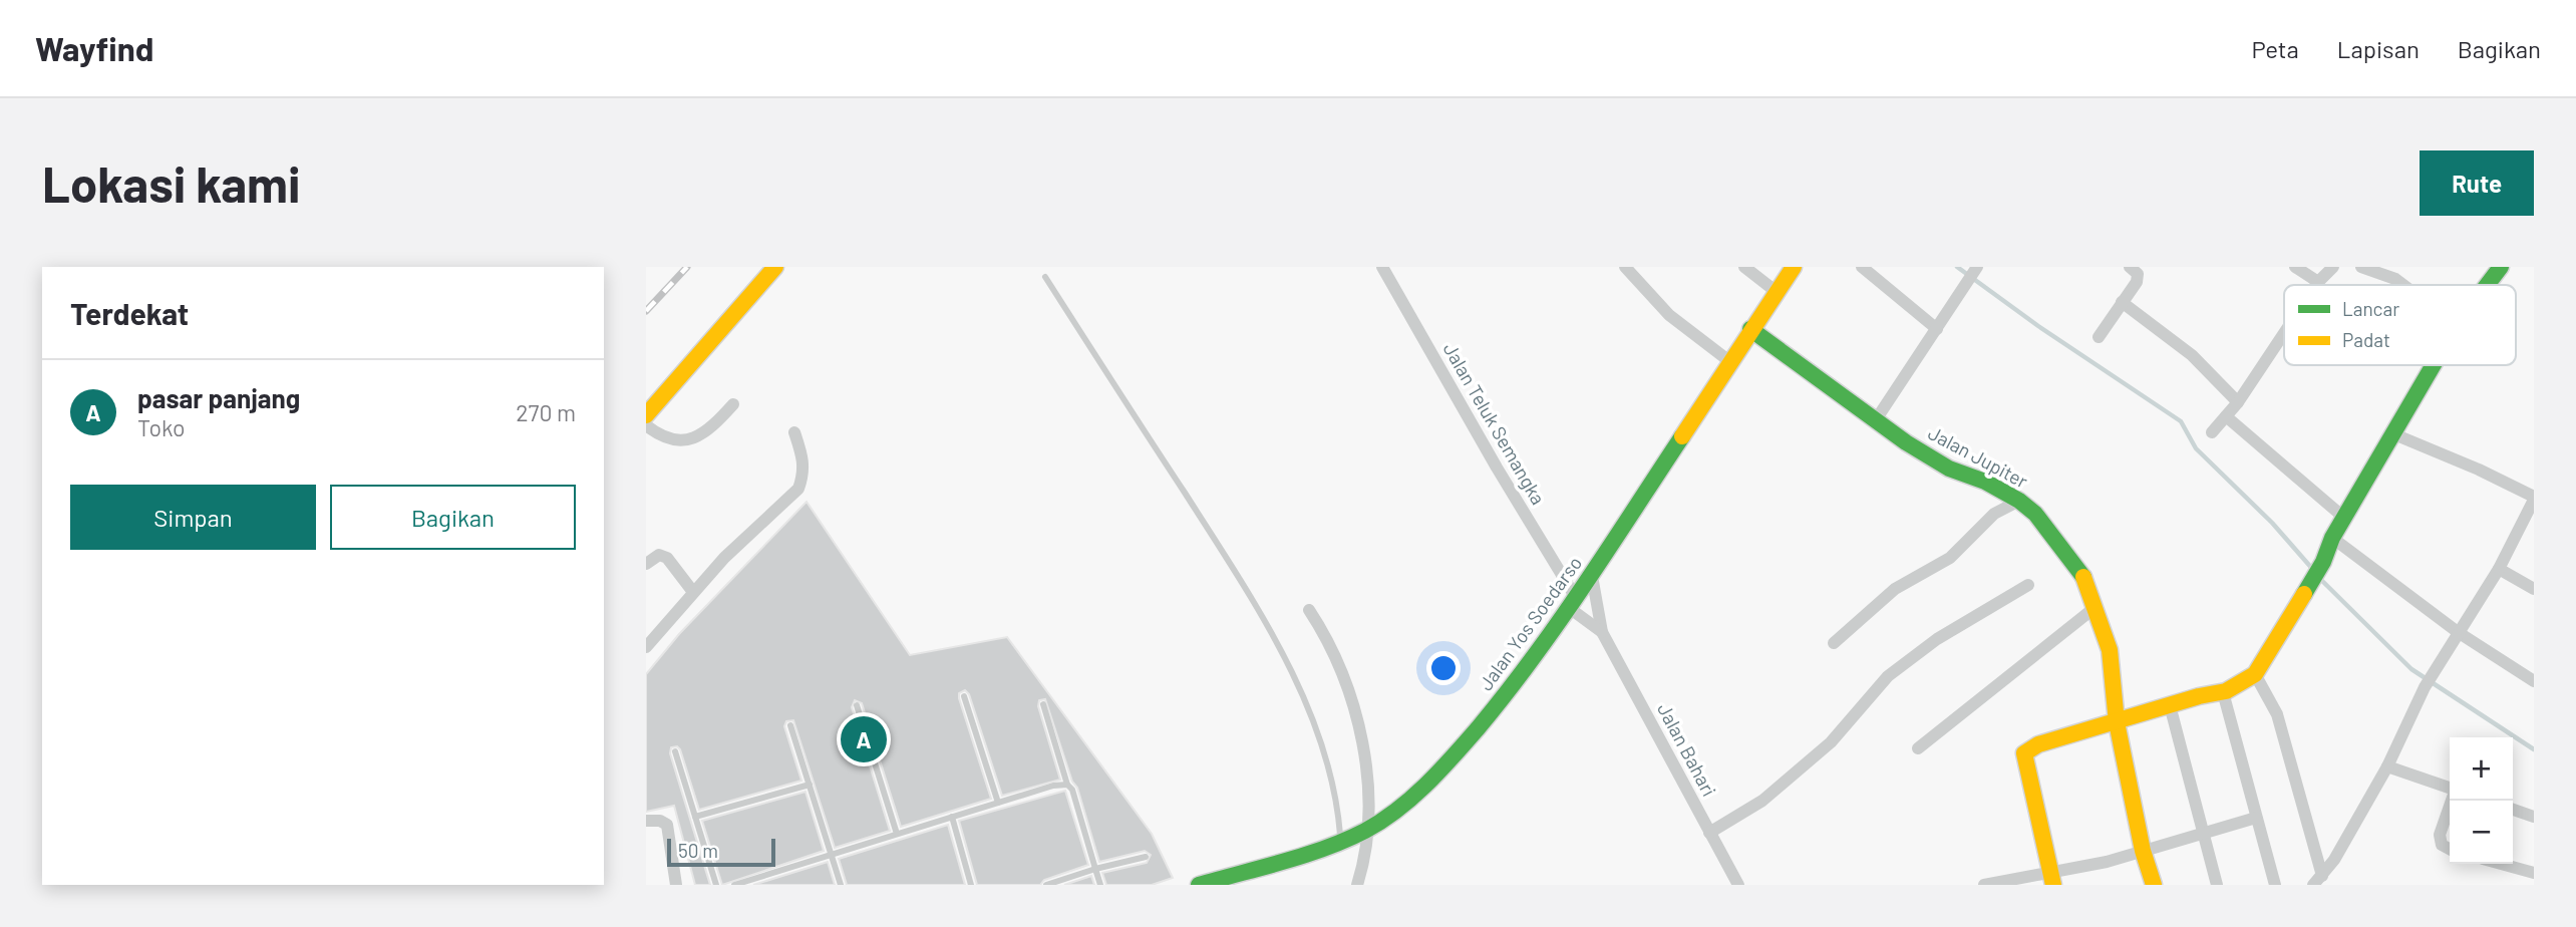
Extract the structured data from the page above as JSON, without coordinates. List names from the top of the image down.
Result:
{
  "streets": {
    "main road": ["Jalan Jupiter", "Jalan Yos Soedarso"],
    "street": ["Jalan Teluk Semangka", "Jalan Bahari"]
  },
  "crossings": [
    ["Jalan Teluk Semangka", "Jalan Yos Soedarso"],
    ["Jalan Teluk Semangka", "Jalan Bahari"],
    ["Jalan Jupiter", "Jalan Yos Soedarso"],
    ["Jalan Yos Soedarso", "Jalan Bahari"]
  ],
  "legend": ["Lancar", "Padat"],
  "scale_bar": "50 m",
  "page": {
    "header": "Wayfind",
    "nav": ["Peta", "Lapisan", "Bagikan"],
    "buttons": [
      "Rute",
      ["Simpan", "Bagikan"]
    ],
    "title": "Lokasi kami",
    "heading": "Terdekat",
    "list": [
      {
        "mark": "A",
        "name": "pasar panjang",
        "note": "Toko",
        "value": "270 m"
      }
    ],
    "pins": "A",
    "map_buttons": ["+", "−"],
    "scale": "50 m"
  }
}
